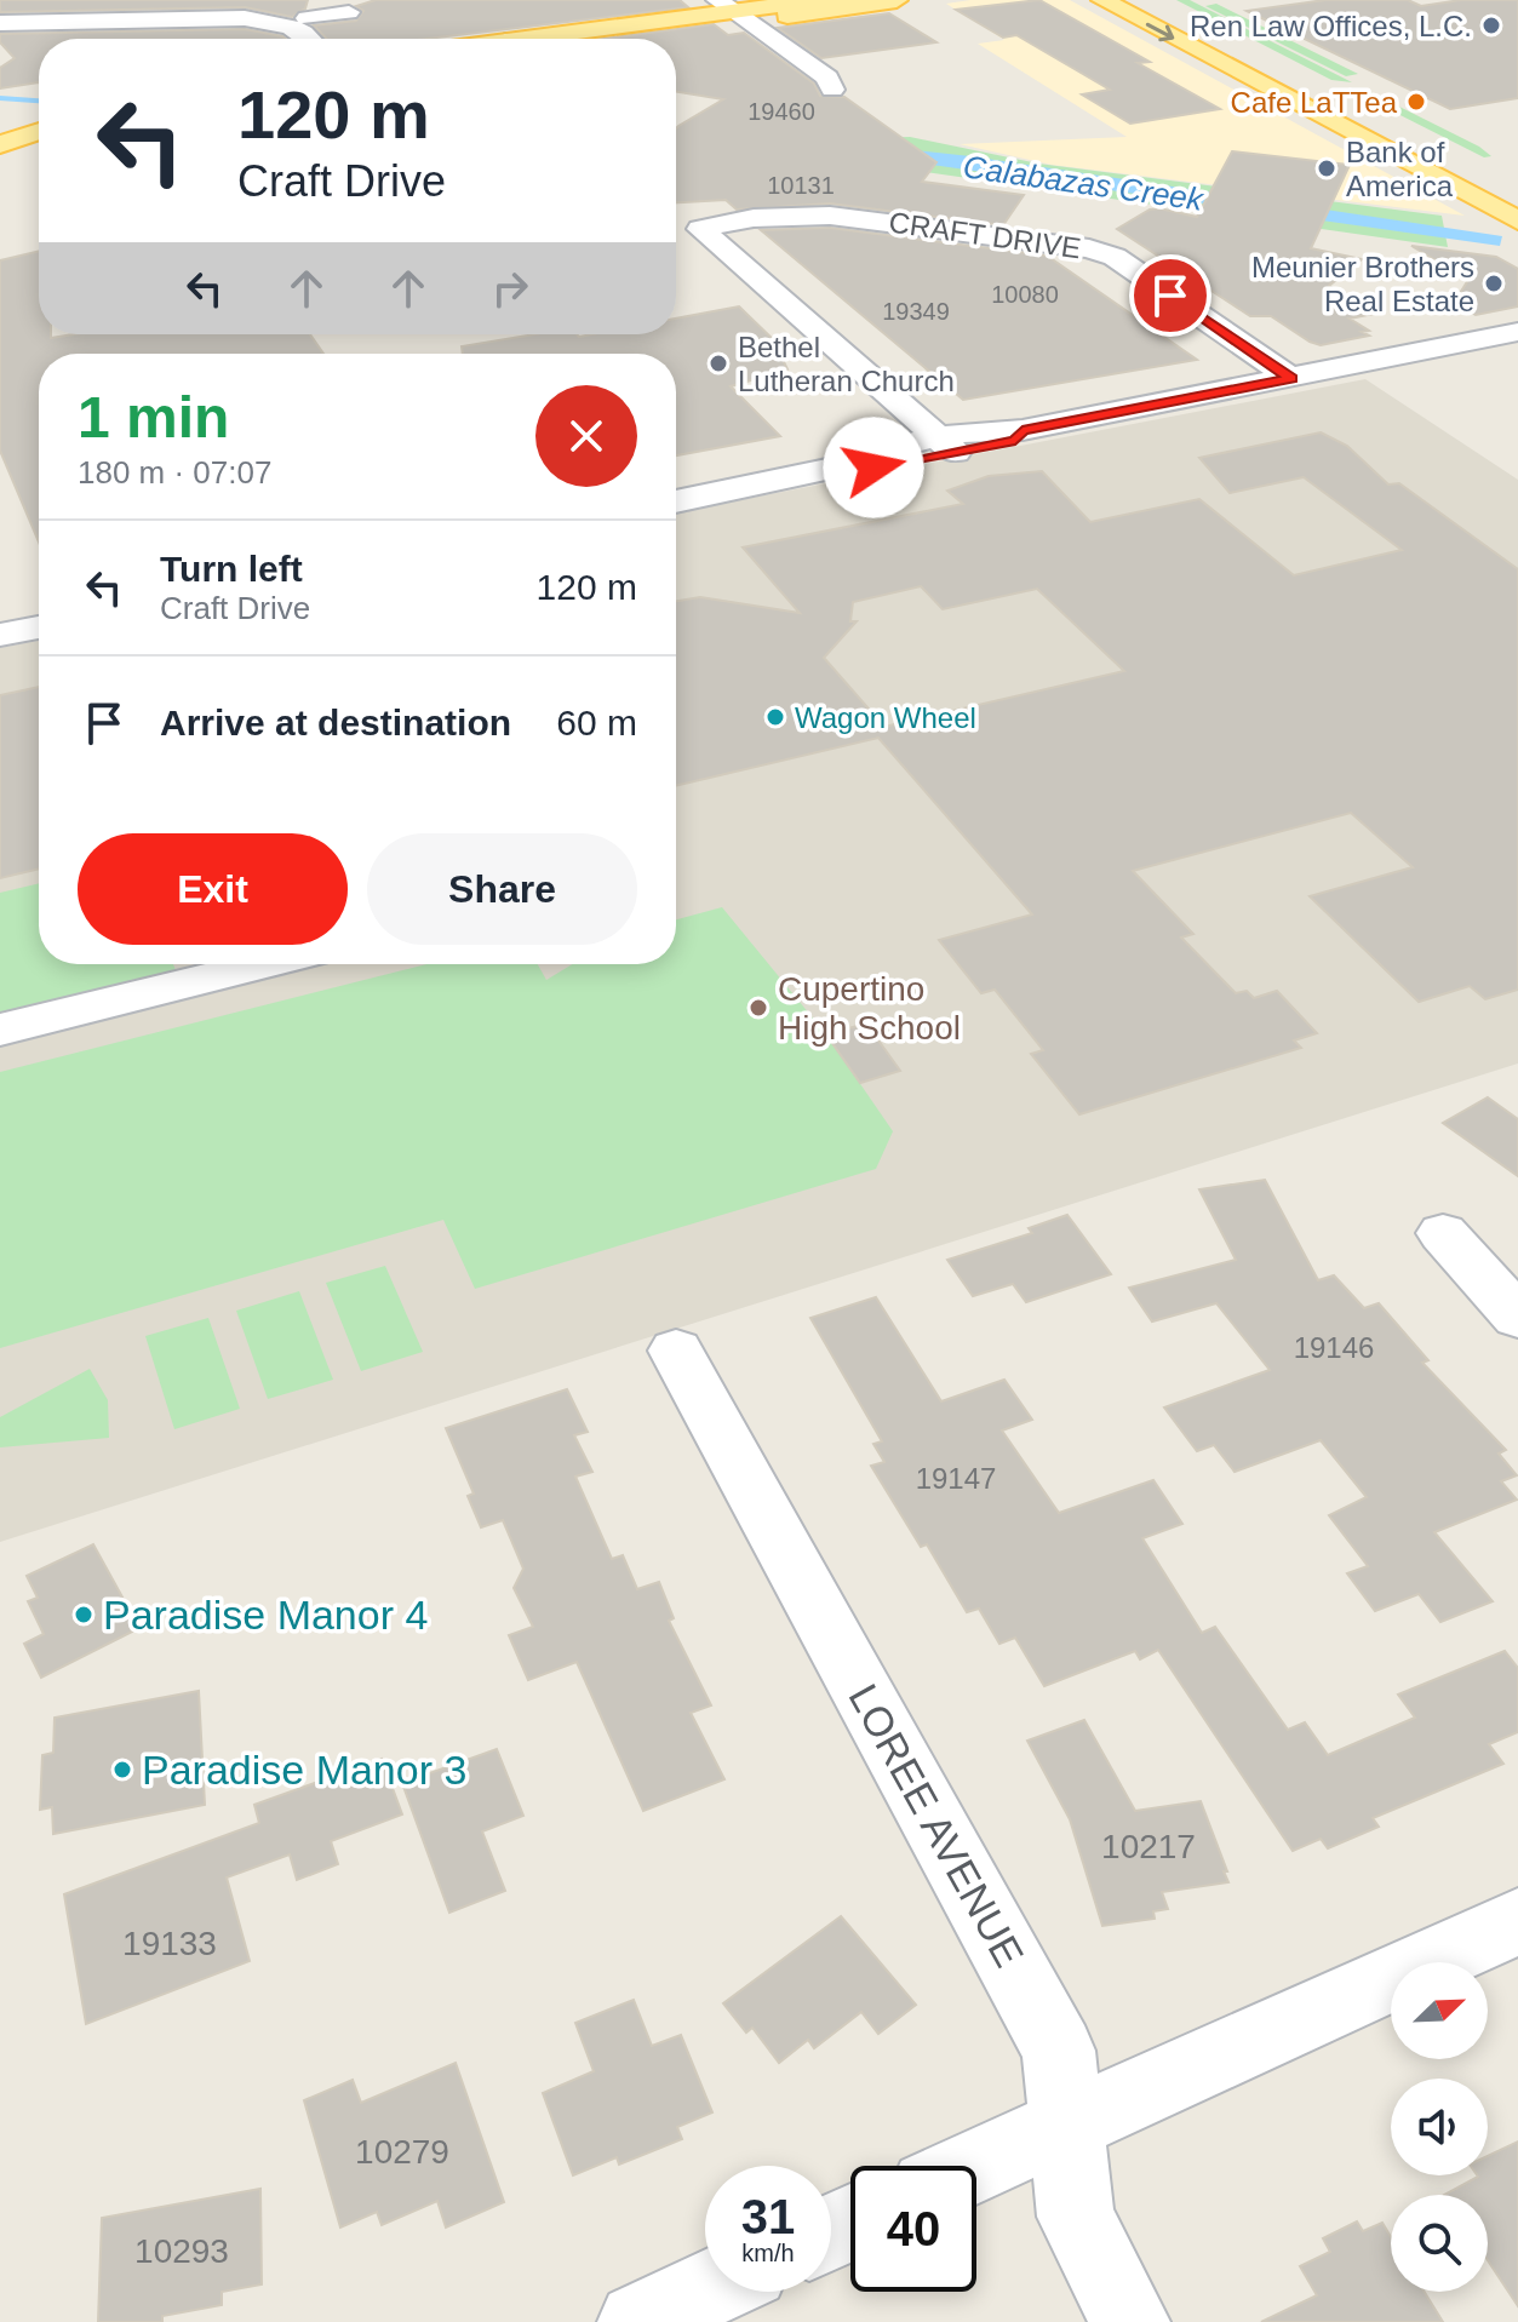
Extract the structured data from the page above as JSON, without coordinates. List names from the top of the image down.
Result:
{
  "streets": {
    "street": ["CRAFT DRIVE", "LOREE AVENUE"]
  },
  "water": ["Calabazas Creek"],
  "places": [
    "Ren Law Offices, L.C.",
    "Cafe LaTTea",
    "Bank of America",
    "Meunier Brothers Real Estate",
    "Bethel Lutheran Church",
    "Wagon Wheel",
    "Cupertino High School",
    "Paradise Manor 4",
    "Paradise Manor 3"
  ],
  "house_numbers": [
    "19460",
    "10131",
    "10080",
    "19349",
    "19146",
    "19147",
    "10217",
    "19133",
    "10279",
    "10293"
  ],
  "north": "top right",
  "page": {
    "turn": ["120 m", "Craft Drive"],
    "heading": ["1 min", "180 m · 07:07"],
    "list": [
      {
        "name": "Turn left",
        "note": "Craft Drive",
        "value": "120 m"
      },
      {
        "name": "Arrive at destination",
        "value": "60 m"
      }
    ],
    "buttons": ["Exit", "Share"],
    "speed": "31 km/h",
    "limit": "40"
  }
}
